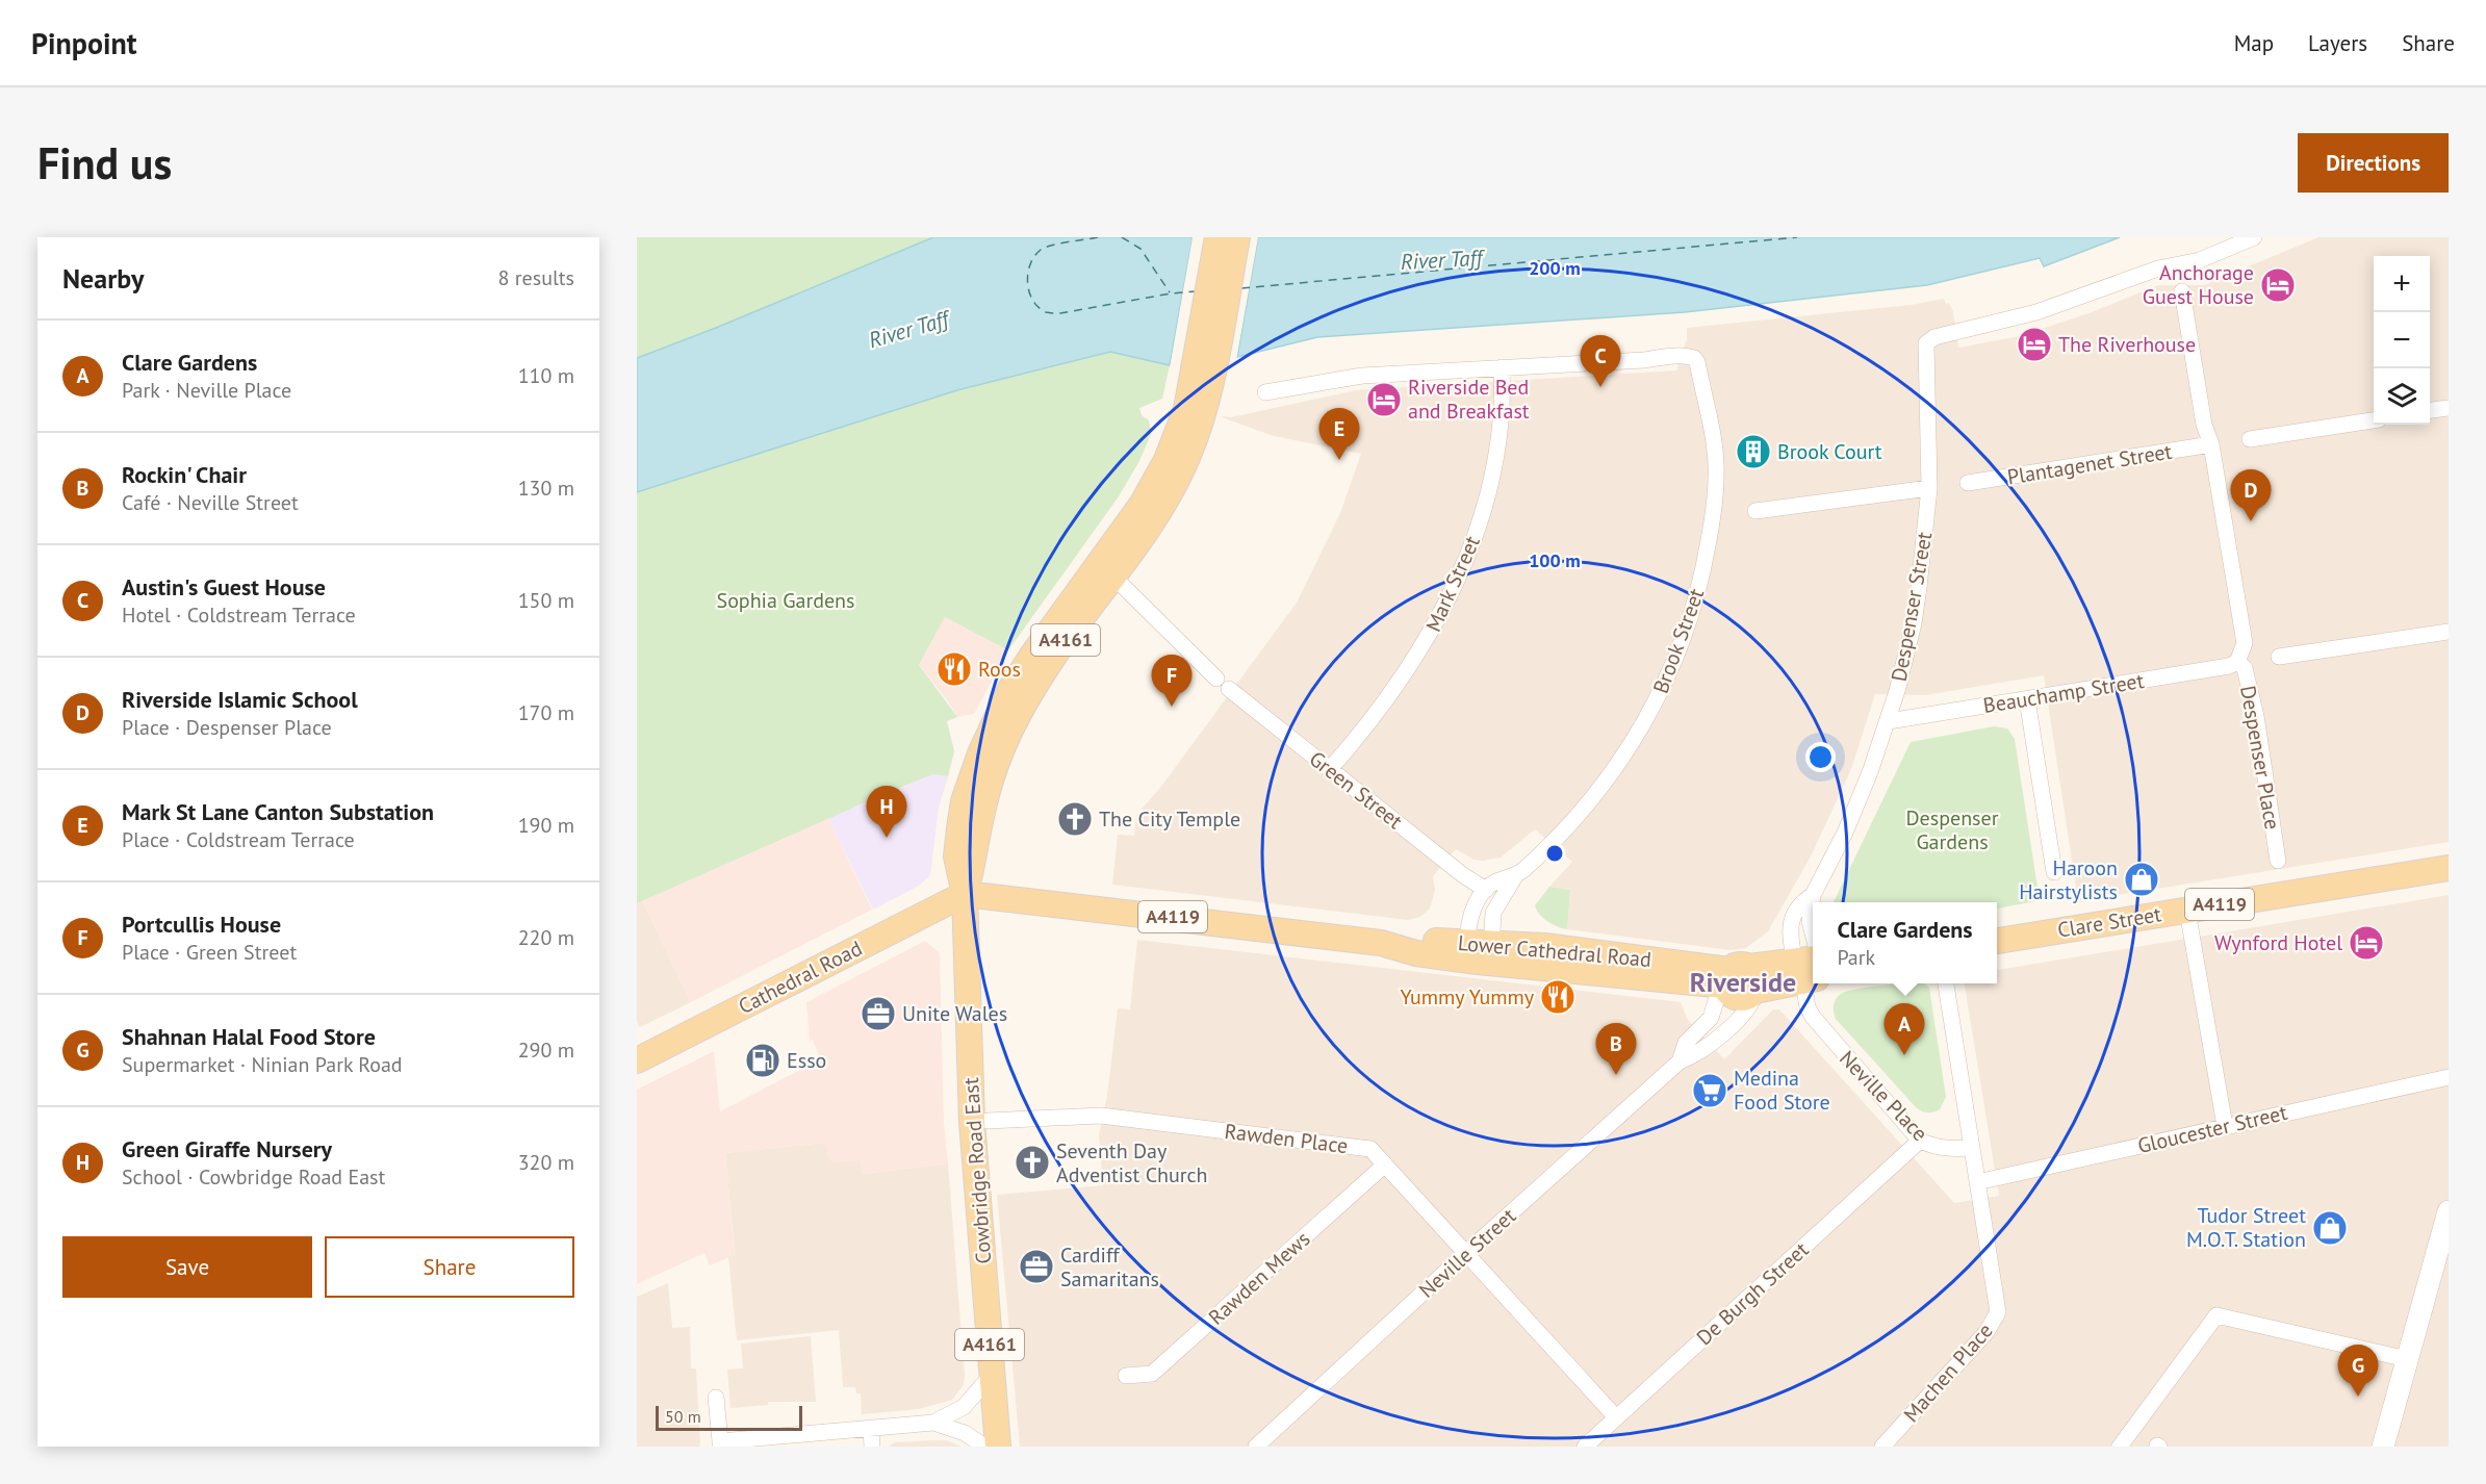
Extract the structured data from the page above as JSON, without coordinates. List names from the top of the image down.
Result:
{
  "streets": {
    "main road": [
      "A4161",
      "A4119",
      "Clare Street",
      "Lower Cathedral Road",
      "Cathedral Road",
      "Cowbridge Road East"
    ],
    "street": [
      "Plantagenet Street",
      "Mark Street",
      "Despenser Street",
      "Brook Street",
      "Beauchamp Street",
      "Despenser Place",
      "Green Street",
      "Neville Place",
      "Gloucester Street",
      "Rawden Place",
      "Neville Street",
      "Rawden Mews",
      "De Burgh Street",
      "Machen Place"
    ]
  },
  "crossings": [
    ["Plantagenet Street", "Despenser Place"],
    ["Mark Street", "Brook Street"],
    ["Mark Street", "Green Street"],
    ["Despenser Street", "Beauchamp Street"],
    ["Despenser Street", "A4119"],
    ["Despenser Street", "Neville Place"],
    ["Brook Street", "Green Street"],
    ["Brook Street", "Lower Cathedral Road"],
    ["Beauchamp Street", "Despenser Place"],
    ["A4119", "Lower Cathedral Road"],
    ["A4119", "Neville Place"],
    ["A4119", "Neville Street"],
    ["Lower Cathedral Road", "Cathedral Road"],
    ["Lower Cathedral Road", "Cowbridge Road East"],
    ["Lower Cathedral Road", "Neville Street"],
    ["Cathedral Road", "Cowbridge Road East"],
    ["Neville Place", "De Burgh Street"],
    ["Gloucester Street", "Machen Place"],
    ["Rawden Place", "Neville Street"],
    ["Rawden Place", "Rawden Mews"],
    ["Rawden Place", "De Burgh Street"]
  ],
  "districts": ["Riverside"],
  "water": ["River Taff"],
  "parks": ["Sophia Gardens", "Despenser Gardens"],
  "places": {
    "hotel": [
      "Anchorage Guest House",
      "The Riverhouse",
      "Riverside Bed and Breakfast",
      "Wynford Hotel"
    ],
    "building": ["Brook Court"],
    "restaurant": ["Roos", "Yummy Yummy"],
    "church": ["The City Temple", "Seventh Day Adventist Church"],
    "shop": ["Haroon Hairstylists", "Tudor Street M.O.T. Station"],
    "office": ["Unite Wales", "Cardiff Samaritans"],
    "fuel station": ["Esso"],
    "supermarket": ["Medina Food Store"]
  },
  "scale_bar": "50 m",
  "page": {
    "header": "Pinpoint",
    "nav": ["Map", "Layers", "Share"],
    "buttons": [
      "Directions",
      ["Save", "Share"]
    ],
    "title": "Find us",
    "heading": ["Nearby", "8 results"],
    "map_buttons": ["+", "−"],
    "list": [
      {
        "mark": "A",
        "name": "Clare Gardens",
        "note": "Park · Neville Place",
        "value": "110 m"
      },
      {
        "mark": "B",
        "name": "Rockin' Chair",
        "note": "Café · Neville Street",
        "value": "130 m"
      },
      {
        "mark": "C",
        "name": "Austin's Guest House",
        "note": "Hotel · Coldstream Terrace",
        "value": "150 m"
      },
      {
        "mark": "D",
        "name": "Riverside Islamic School",
        "note": "Place · Despenser Place",
        "value": "170 m"
      },
      {
        "mark": "E",
        "name": "Mark St Lane Canton Substation",
        "note": "Place · Coldstream Terrace",
        "value": "190 m"
      },
      {
        "mark": "F",
        "name": "Portcullis House",
        "note": "Place · Green Street",
        "value": "220 m"
      },
      {
        "mark": "G",
        "name": "Shahnan Halal Food Store",
        "note": "Supermarket · Ninian Park Road",
        "value": "290 m"
      },
      {
        "mark": "H",
        "name": "Green Giraffe Nursery",
        "note": "School · Cowbridge Road East",
        "value": "320 m"
      }
    ],
    "pins": [
      "C",
      "E",
      "D",
      "F",
      "H",
      "A",
      "B",
      "G"
    ],
    "popup": ["Clare Gardens", "Park"],
    "scale": "50 m"
  },
  "rings": ["200 m", "100 m"]
}
